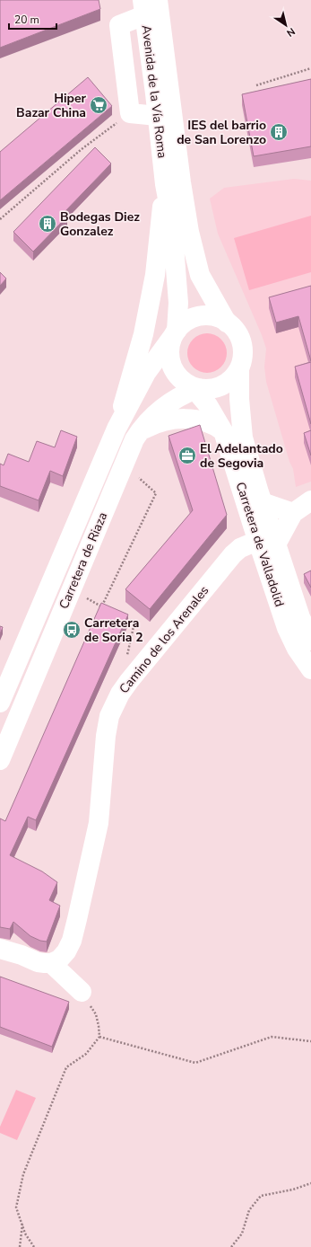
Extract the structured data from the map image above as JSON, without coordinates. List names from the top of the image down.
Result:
{
  "streets": {
    "main road": [
      "Avenida de la Vía Roma",
      "Carretera de Valladolid",
      "Carretera de Riaza",
      "Camino de los Arenales"
    ]
  },
  "crossings": [
    ["Avenida de la Vía Roma", "Carretera de Valladolid"],
    ["Avenida de la Vía Roma", "Carretera de Riaza"],
    ["Carretera de Valladolid", "Carretera de Riaza"],
    ["Carretera de Valladolid", "Camino de los Arenales"]
  ],
  "places": {
    "supermarket": ["Hiper Bazar China"],
    "building": ["IES del barrio de San Lorenzo", "Bodegas Diez Gonzalez"],
    "office": ["El Adelantado de Segovia"],
    "bus stop": ["Carretera de Soria 2"]
  },
  "scale_bar": "20 m",
  "north": "bottom right"
}
